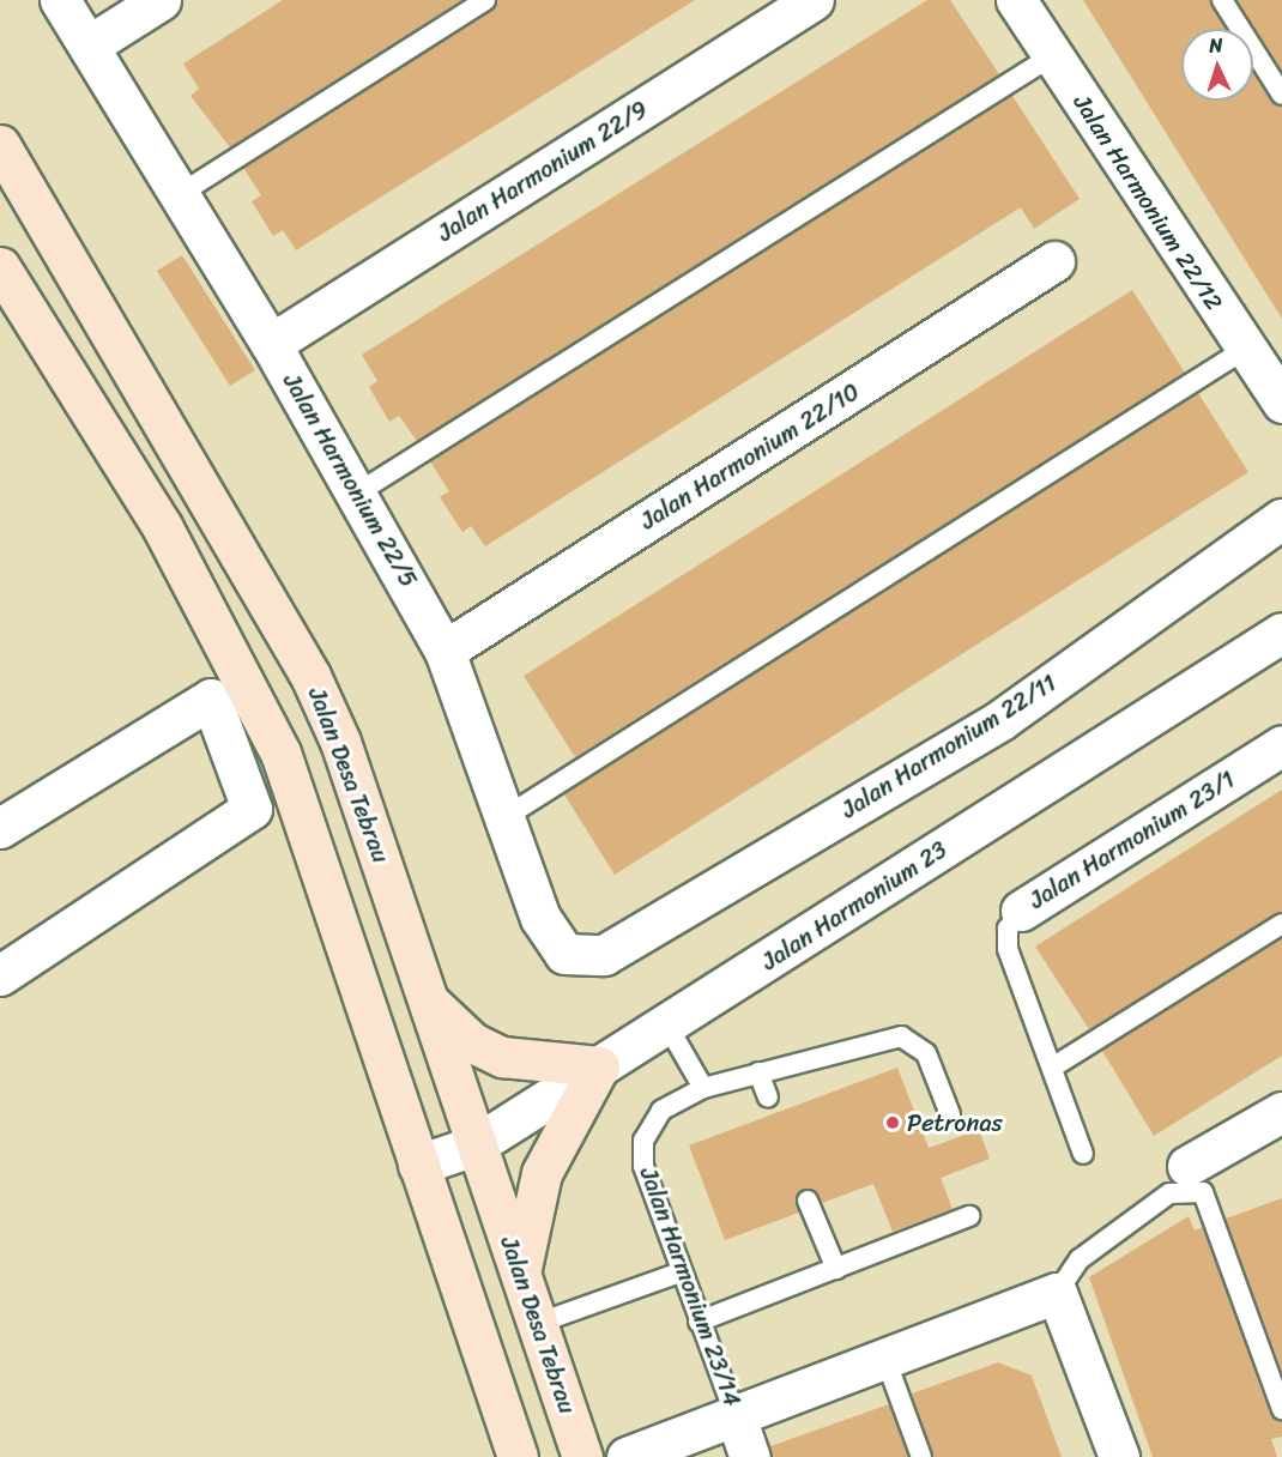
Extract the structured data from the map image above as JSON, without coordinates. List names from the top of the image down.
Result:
{
  "streets": {
    "main road": ["Jalan Desa Tebrau"],
    "street": [
      "Jalan Harmonium 22/9",
      "Jalan Harmonium 22/12",
      "Jalan Harmonium 22/10",
      "Jalan Harmonium 22/5",
      "Jalan Harmonium 22/11",
      "Jalan Harmonium 23/1",
      "Jalan Harmonium 23",
      "Jalan Harmonium 23/14"
    ]
  },
  "crossings": [
    ["Jalan Harmonium 22/9", "Jalan Harmonium 22/5"],
    ["Jalan Harmonium 22/10", "Jalan Harmonium 22/5"],
    ["Jalan Harmonium 22/5", "Jalan Harmonium 22/11"],
    ["Jalan Desa Tebrau", "Jalan Harmonium 23"]
  ],
  "places": ["Petronas"],
  "north": "top"
}
